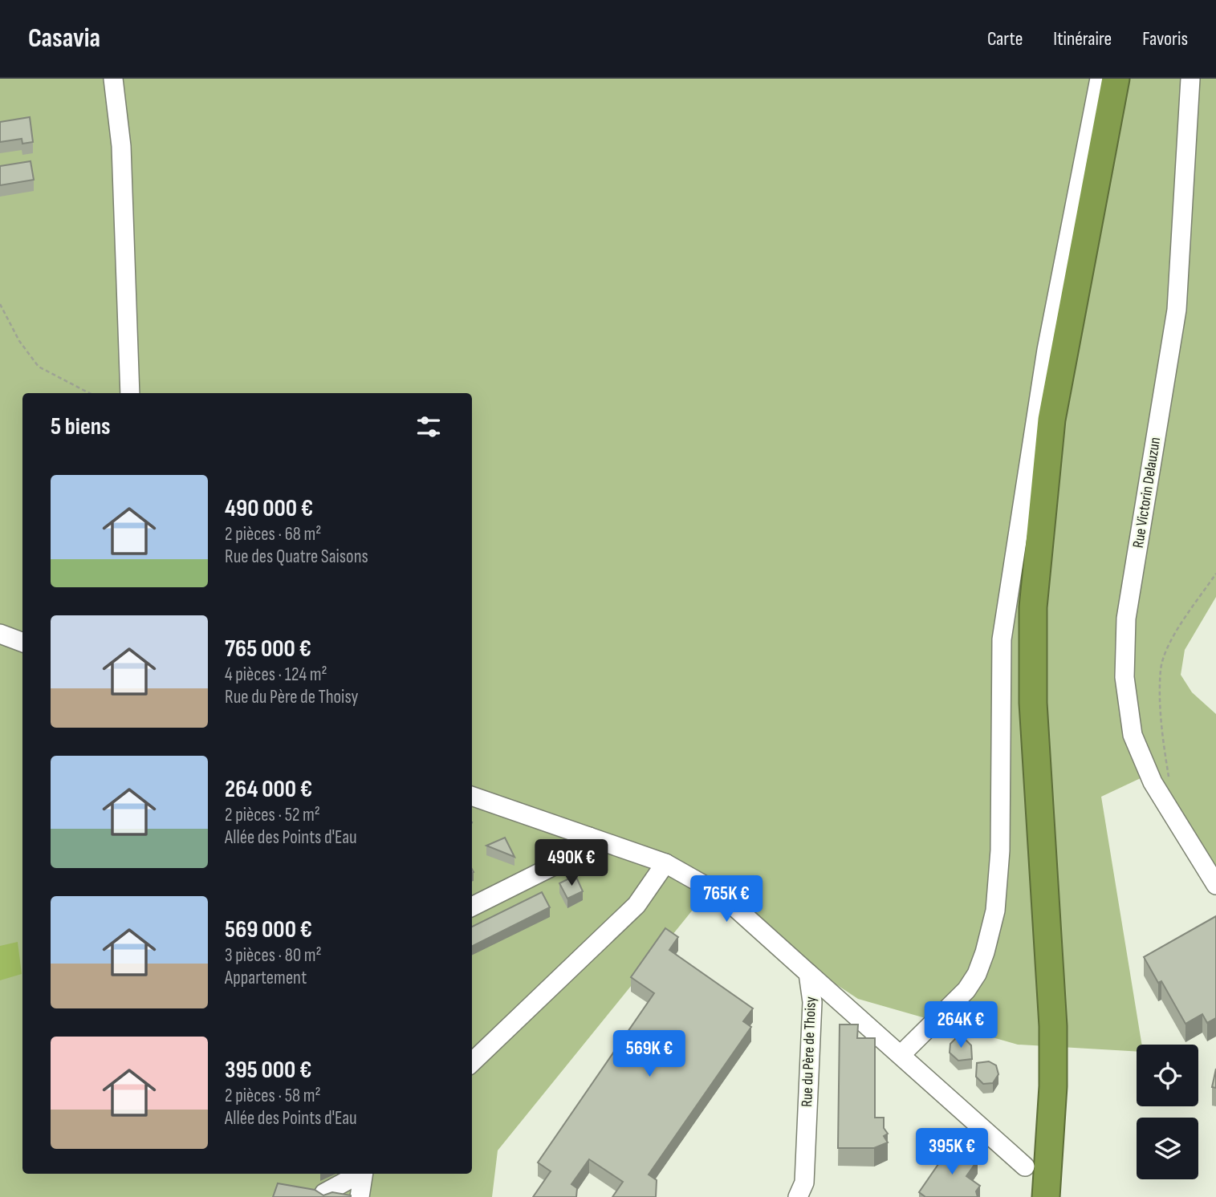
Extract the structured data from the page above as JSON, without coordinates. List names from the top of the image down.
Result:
{
  "streets": {
    "street": ["Rue Victorin Delauzun", "Rue du Père de Thoisy"]
  },
  "page": {
    "header": "Casavia",
    "nav": ["Carte", "Itinéraire", "Favoris"],
    "heading": "5 biens",
    "list": [
      {
        "name": "490 000 €",
        "note": "2 pièces · 68 m² · Rue des Quatre Saisons"
      },
      {
        "name": "765 000 €",
        "note": "4 pièces · 124 m² · Rue du Père de Thoisy"
      },
      {
        "name": "264 000 €",
        "note": "2 pièces · 52 m² · Allée des Points d'Eau"
      },
      {
        "name": "569 000 €",
        "note": "3 pièces · 80 m² · Appartement"
      },
      {
        "name": "395 000 €",
        "note": "2 pièces · 58 m² · Allée des Points d'Eau"
      }
    ],
    "price": [
      "490K €",
      "765K €",
      "264K €",
      "569K €",
      "395K €"
    ]
  }
}
